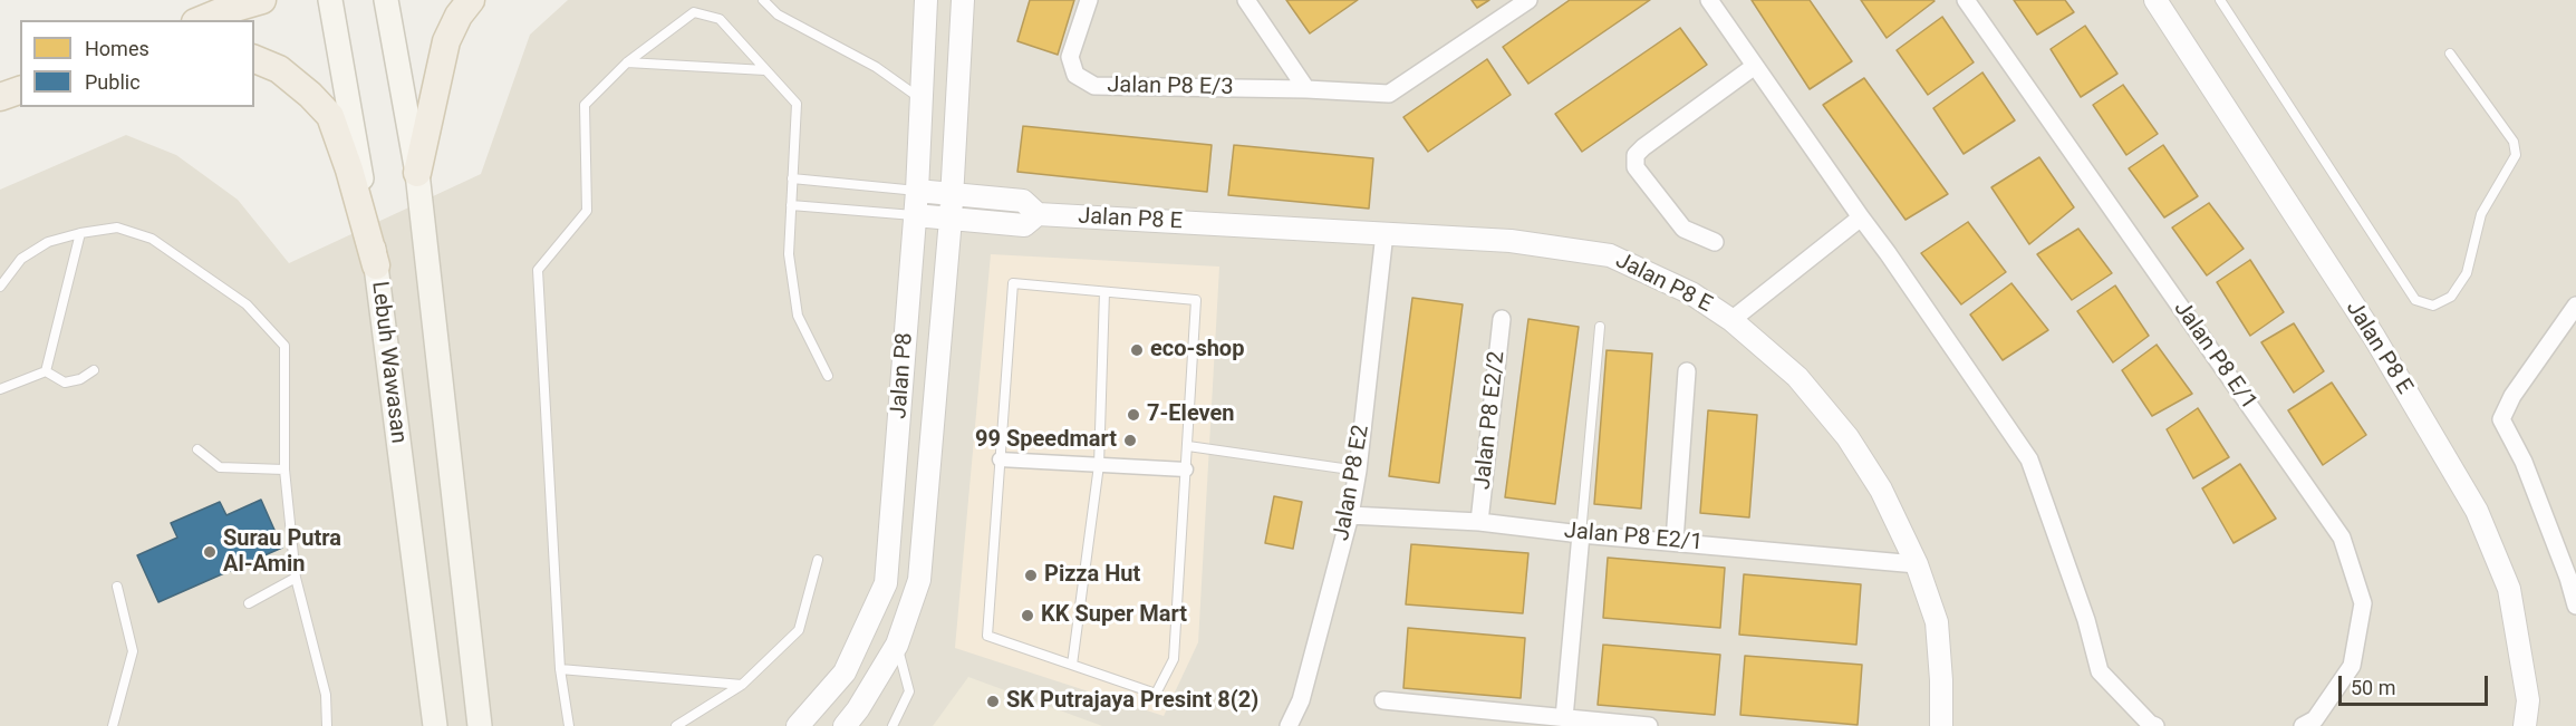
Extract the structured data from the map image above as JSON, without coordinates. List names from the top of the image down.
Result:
{
  "streets": {
    "main road": ["Lebuh Wawasan"],
    "street": [
      "Jalan P8 E/3",
      "Jalan P8 E",
      "Jalan P8 E/1",
      "Jalan P8",
      "Jalan P8 E2/2",
      "Jalan P8 E2",
      "Jalan P8 E2/1"
    ]
  },
  "crossings": [
    ["Jalan P8 E", "Jalan P8 E2"],
    ["Jalan P8 E", "Jalan P8 E2/1"],
    ["Jalan P8 E2/2", "Jalan P8 E2/1"],
    ["Jalan P8 E2", "Jalan P8 E2/1"]
  ],
  "places": [
    "eco-shop",
    "7-Eleven",
    "99 Speedmart",
    "Surau Putra Al-Amin",
    "Pizza Hut",
    "KK Super Mart",
    "SK Putrajaya Presint 8(2)"
  ],
  "legend": ["Homes", "Public"],
  "scale_bar": "50 m"
}
